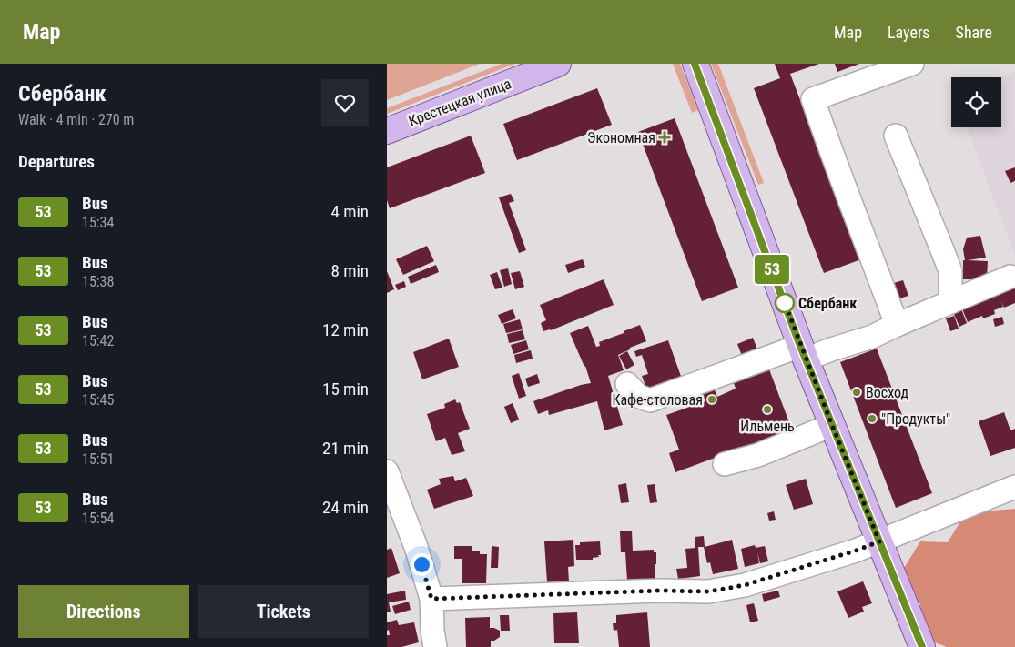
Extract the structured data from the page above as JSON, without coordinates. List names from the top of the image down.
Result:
{
  "streets": {
    "main road": ["Крестецкая улица"]
  },
  "places": {
    "health": ["Экономная"],
    "other": [
      "Сбербанк",
      "Восход",
      "Кафе-столовая",
      "Ильмень",
      "\"Продукты\""
    ]
  },
  "lines": ["bus line 53"],
  "page": {
    "header": "Map",
    "nav": ["Map", "Layers", "Share"],
    "heading": [
      ["Сбербанк", "Walk · 4 min · 270 m"],
      "Departures"
    ],
    "on_map": "53",
    "list": [
      {
        "mark": "53",
        "name": "Bus",
        "note": "15:34",
        "value": "4 min"
      },
      {
        "mark": "53",
        "name": "Bus",
        "note": "15:38",
        "value": "8 min"
      },
      {
        "mark": "53",
        "name": "Bus",
        "note": "15:42",
        "value": "12 min"
      },
      {
        "mark": "53",
        "name": "Bus",
        "note": "15:45",
        "value": "15 min"
      },
      {
        "mark": "53",
        "name": "Bus",
        "note": "15:51",
        "value": "21 min"
      },
      {
        "mark": "53",
        "name": "Bus",
        "note": "15:54",
        "value": "24 min"
      }
    ],
    "buttons": ["Directions", "Tickets"]
  }
}
